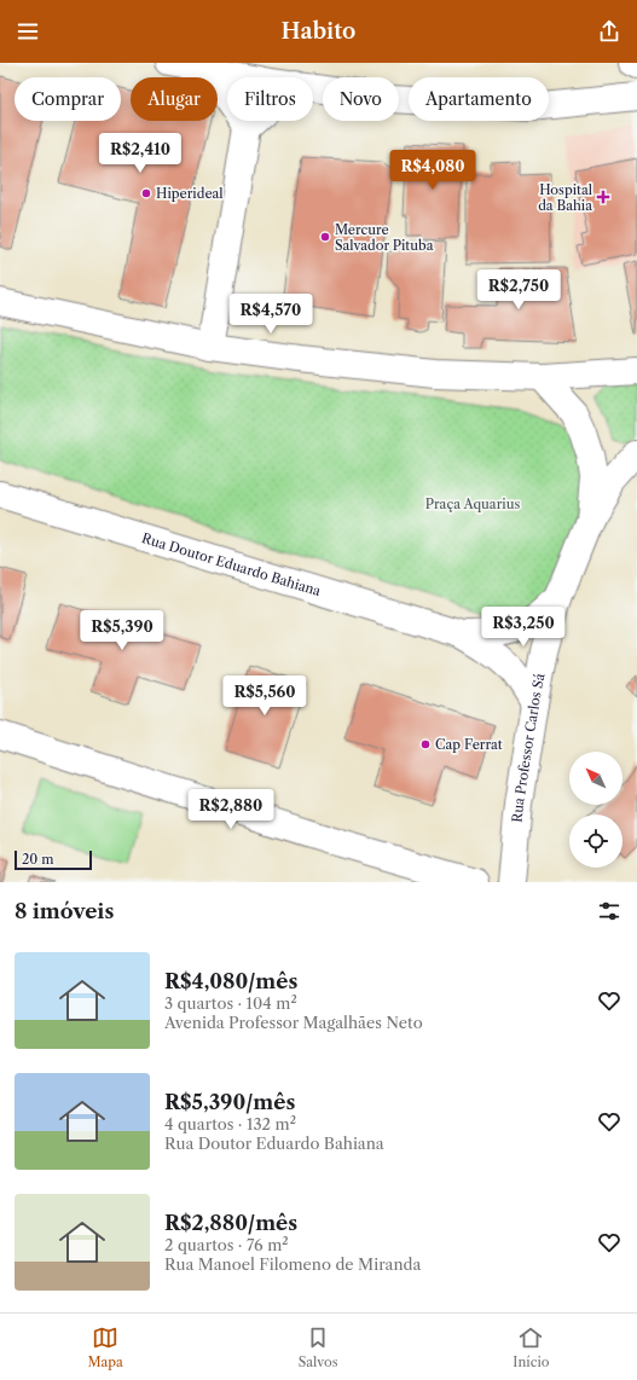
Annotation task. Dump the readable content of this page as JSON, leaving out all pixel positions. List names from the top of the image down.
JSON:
{
  "streets": {
    "street": ["Rua Doutor Eduardo Bahiana", "Rua Professor Carlos Sá"]
  },
  "crossings": [
    ["Rua Doutor Eduardo Bahiana", "Rua Professor Carlos Sá"]
  ],
  "parks": ["Praça Aquarius"],
  "places": {
    "other": ["Hiperideal", "Mercure Salvador Pituba", "Cap Ferrat"],
    "health": ["Hospital da Bahia"]
  },
  "scale_bar": "20 m",
  "north": "top left",
  "page": {
    "header": "Habito",
    "chip": [
      "Comprar",
      "Alugar",
      "Filtros",
      "Novo",
      "Apartamento"
    ],
    "price": [
      "R$2,410",
      "R$4,080",
      "R$2,750",
      "R$4,570",
      "R$3,250",
      "R$5,390",
      "R$5,560",
      "R$2,880"
    ],
    "scale": "20 m",
    "heading": "8 imóveis",
    "list": [
      {
        "name": "R$4,080/mês",
        "note": "3 quartos · 104 m² · Avenida Professor Magalhães Neto"
      },
      {
        "name": "R$5,390/mês",
        "note": "4 quartos · 132 m² · Rua Doutor Eduardo Bahiana"
      },
      {
        "name": "R$2,880/mês",
        "note": "2 quartos · 76 m² · Rua Manoel Filomeno de Miranda"
      }
    ],
    "tabs": ["Mapa", "Salvos", "Início"]
  }
}
